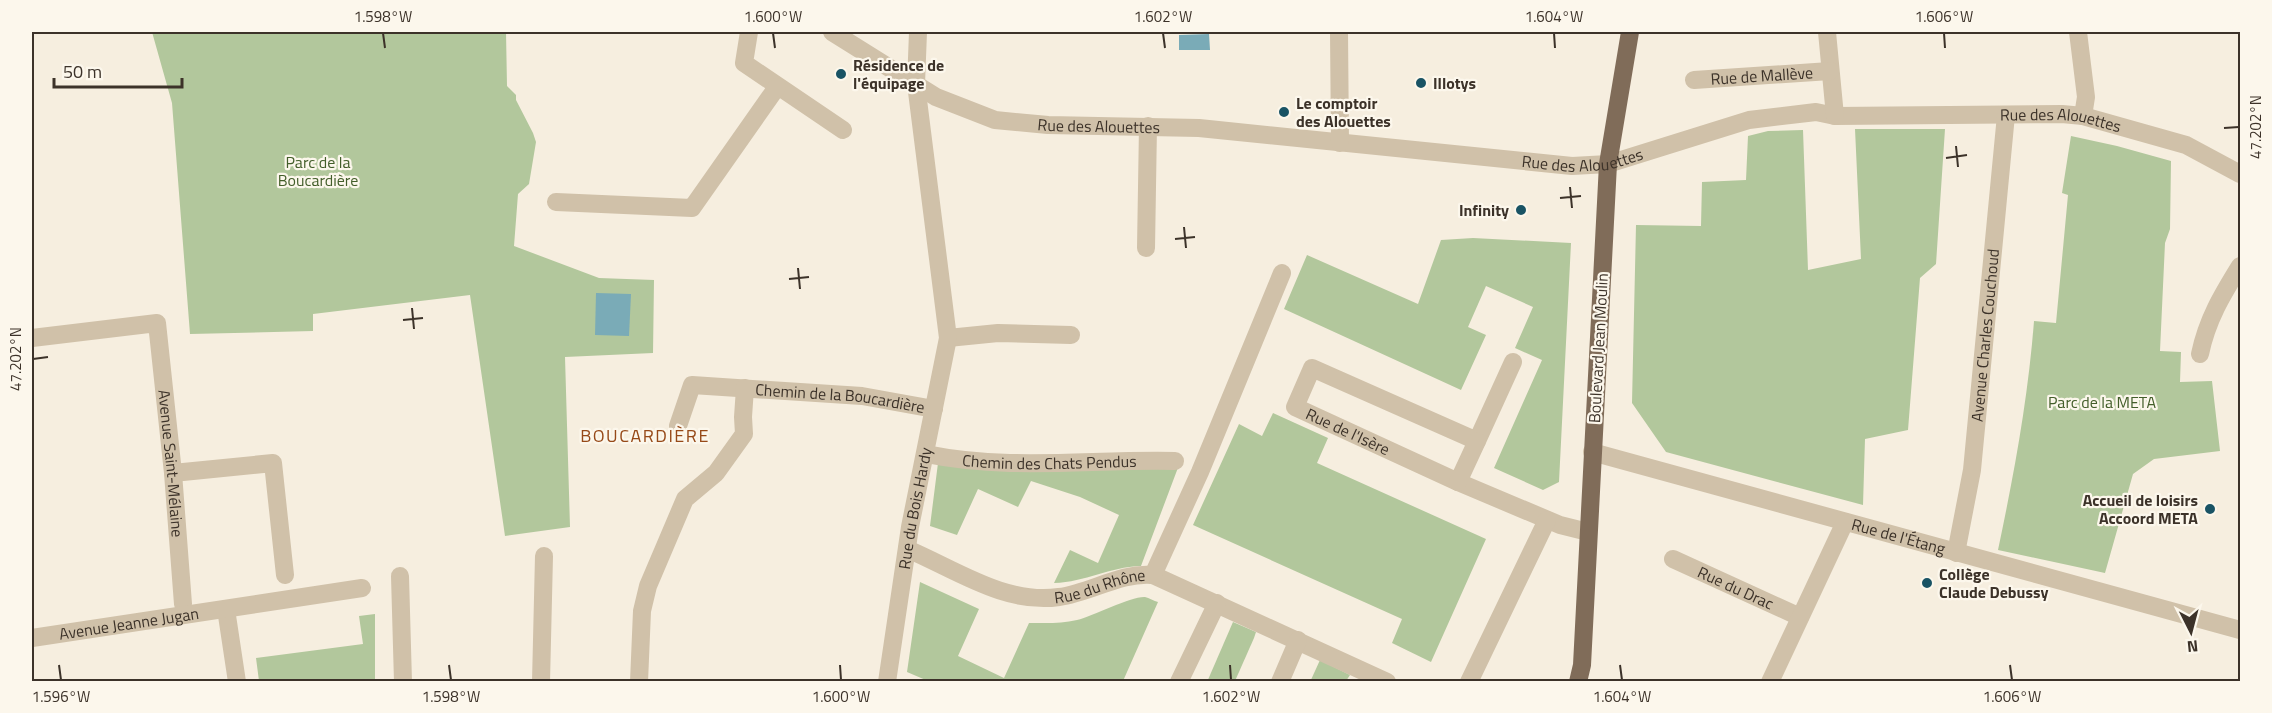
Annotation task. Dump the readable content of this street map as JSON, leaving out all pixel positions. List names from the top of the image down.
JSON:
{
  "streets": {
    "main road": ["Boulevard Jean Moulin"],
    "street": [
      "Rue de Mallève",
      "Rue des Alouettes",
      "Avenue Charles Couchoud",
      "Chemin de la Boucardière",
      "Rue de l'Isère",
      "Chemin des Chats Pendus",
      "Avenue Saint-Mélaine",
      "Rue du Bois Hardy",
      "Rue de l'Étang",
      "Rue du Rhône",
      "Rue du Drac",
      "Avenue Jeanne Jugan"
    ]
  },
  "crossings": [
    ["Rue de Mallève", "Rue des Alouettes"],
    ["Rue des Alouettes", "Avenue Charles Couchoud"],
    ["Rue des Alouettes", "Boulevard Jean Moulin"],
    ["Rue des Alouettes", "Rue du Bois Hardy"],
    ["Avenue Charles Couchoud", "Rue de l'Étang"],
    ["Boulevard Jean Moulin", "Rue de l'Isère"],
    ["Boulevard Jean Moulin", "Rue de l'Étang"],
    ["Chemin de la Boucardière", "Rue du Bois Hardy"],
    ["Chemin des Chats Pendus", "Rue du Bois Hardy"],
    ["Rue du Bois Hardy", "Rue du Rhône"]
  ],
  "districts": ["BOUCARDIÈRE"],
  "parks": ["Parc de la Boucardière", "Parc de la META"],
  "places": [
    "Résidence de l'équipage",
    "Illotys",
    "Le comptoir des Alouettes",
    "Infinity",
    "Accueil de loisirs Accoord META",
    "Collège Claude Debussy"
  ],
  "scale_bar": "50 m",
  "north": "bottom",
  "coordinates": [
    "1.598°W",
    "1.600°W",
    "1.602°W",
    "1.604°W",
    "1.606°W",
    "47.202°N",
    "1.596°W"
  ]
}
